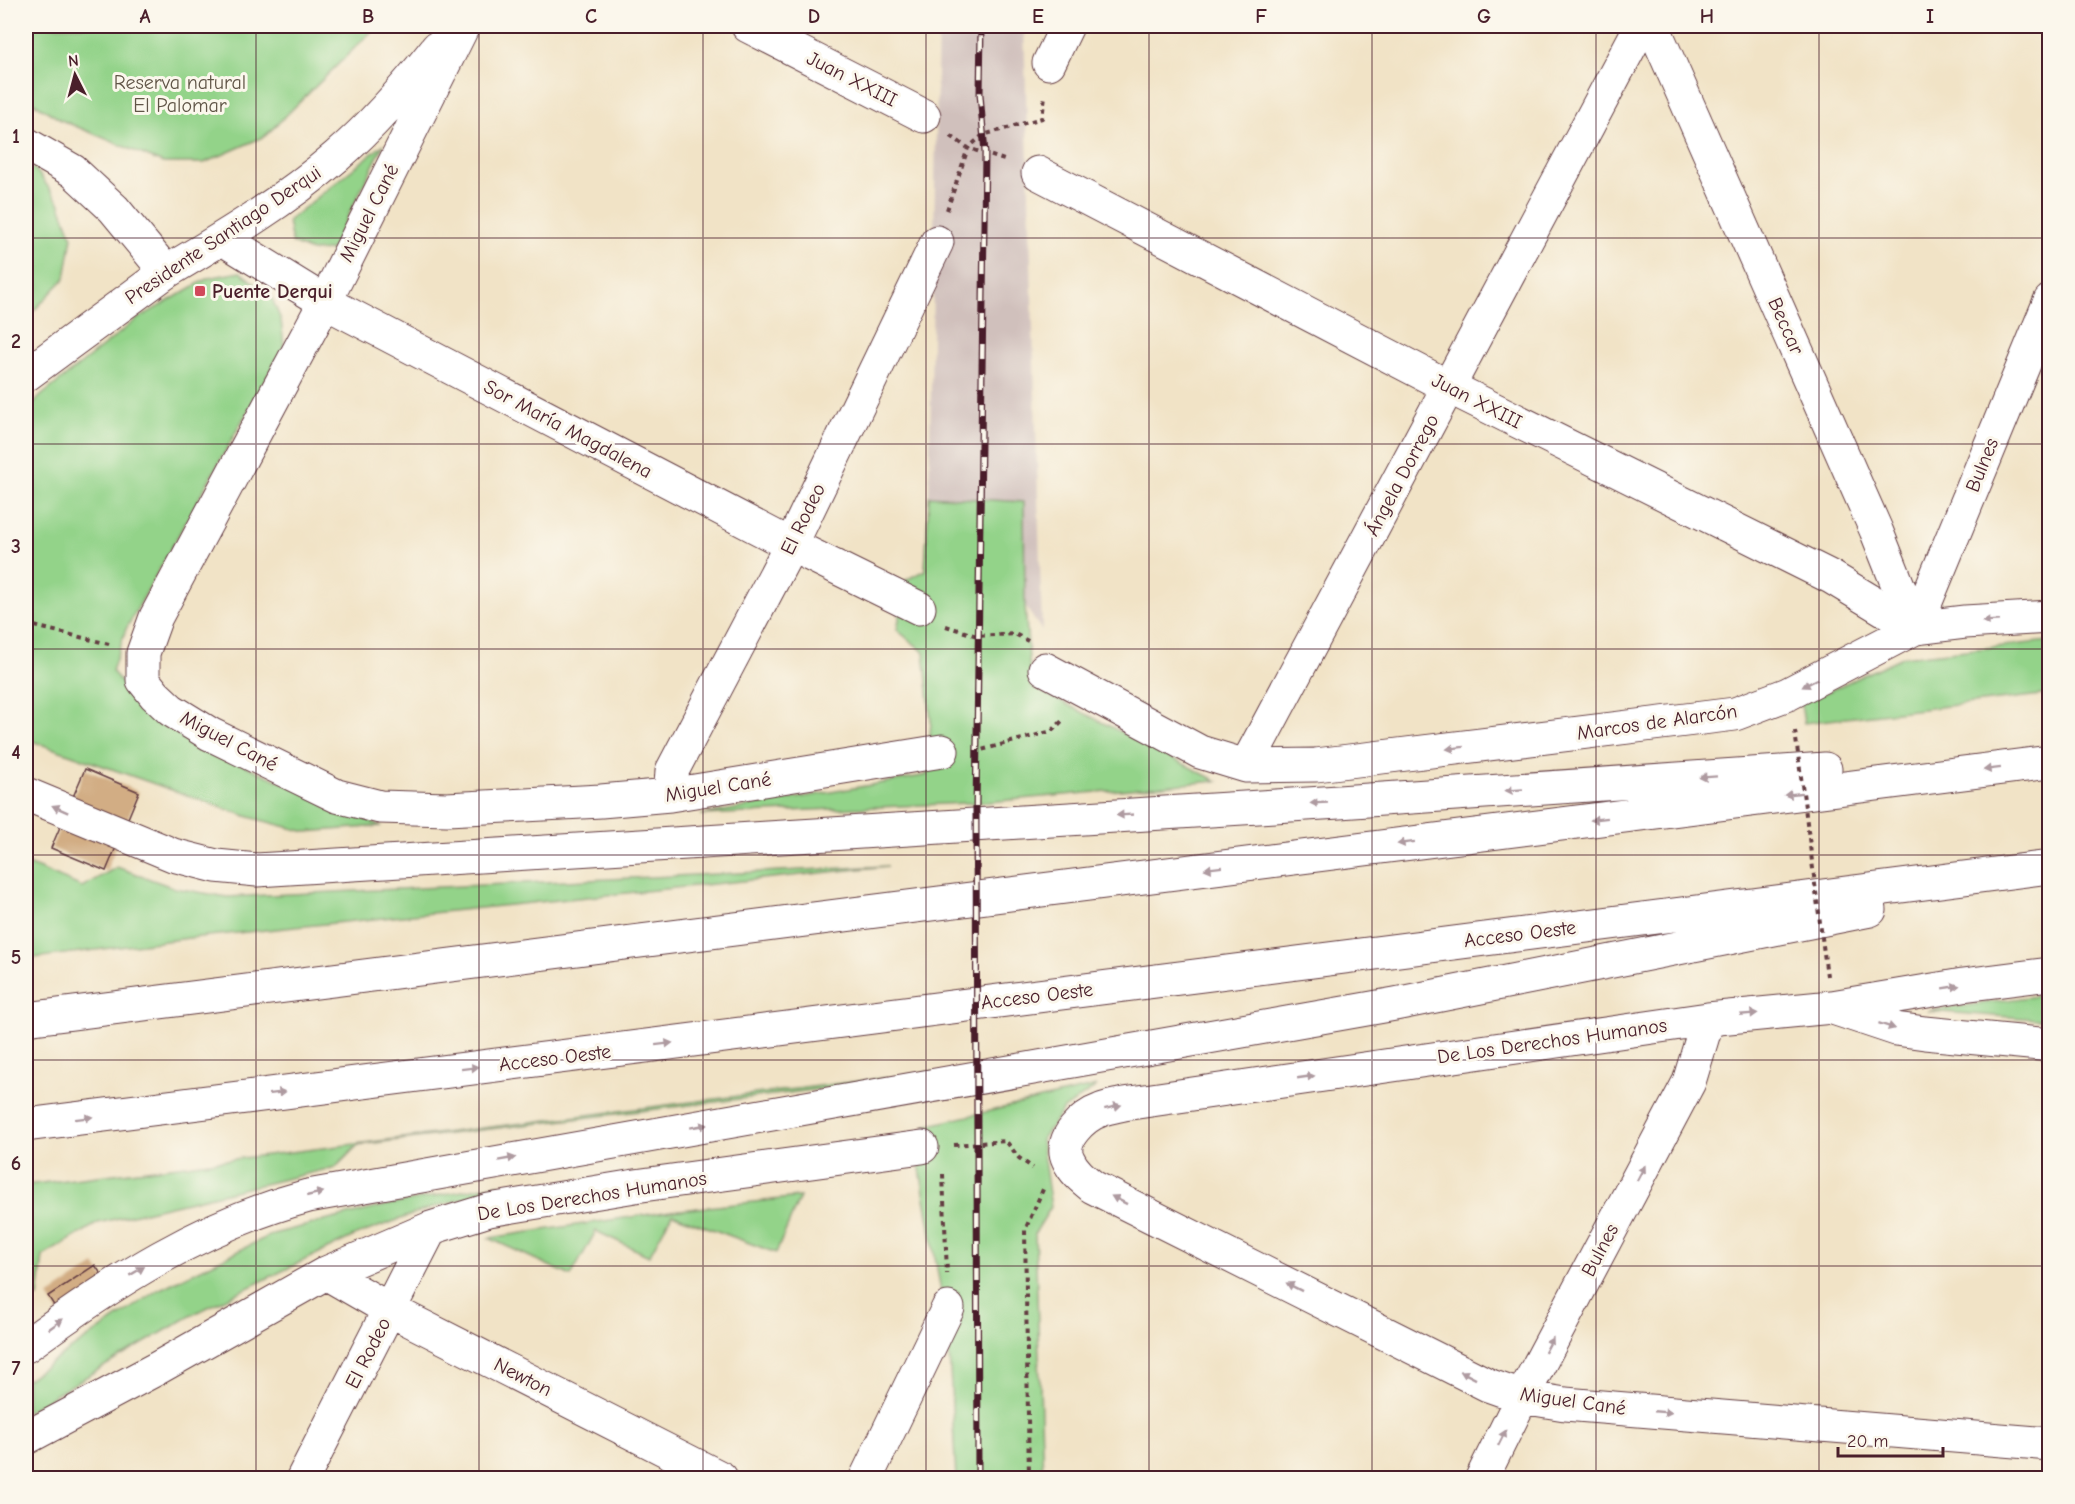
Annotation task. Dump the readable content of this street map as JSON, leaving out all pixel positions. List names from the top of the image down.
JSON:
{
  "streets": {
    "main road": [
      "Juan XXIII",
      "Miguel Cané",
      "Presidente Santiago Derqui",
      "Beccar",
      "Sor María Magdalena",
      "Bulnes",
      "Ángela Dorrego",
      "El Rodeo",
      "Marcos de Alarcón",
      "Acceso Oeste",
      "De Los Derechos Humanos",
      "Newton"
    ]
  },
  "crossings": [
    ["Juan XXIII", "Beccar"],
    ["Juan XXIII", "Bulnes"],
    ["Juan XXIII", "Ángela Dorrego"],
    ["Juan XXIII", "Marcos de Alarcón"],
    ["Miguel Cané", "Sor María Magdalena"],
    ["Miguel Cané", "Bulnes"],
    ["Miguel Cané", "El Rodeo"],
    ["Miguel Cané", "De Los Derechos Humanos"],
    ["Presidente Santiago Derqui", "Sor María Magdalena"],
    ["Beccar", "Bulnes"],
    ["Beccar", "Marcos de Alarcón"],
    ["Sor María Magdalena", "El Rodeo"],
    ["Bulnes", "Marcos de Alarcón"],
    ["Bulnes", "De Los Derechos Humanos"],
    ["Ángela Dorrego", "Marcos de Alarcón"],
    ["El Rodeo", "De Los Derechos Humanos"],
    ["El Rodeo", "Newton"],
    ["De Los Derechos Humanos", "Newton"]
  ],
  "one_way": ["Bulnes"],
  "parks": ["Reserva natural El Palomar"],
  "places": {
    "transit": ["Puente Derqui"]
  },
  "scale_bar": "20 m",
  "north": "top",
  "grid": {
    "columns": [
      "A",
      "B",
      "C",
      "D",
      "E",
      "F",
      "G",
      "H",
      "I"
    ],
    "rows": [
      "1",
      "2",
      "3",
      "4",
      "5",
      "6",
      "7"
    ]
  }
}
